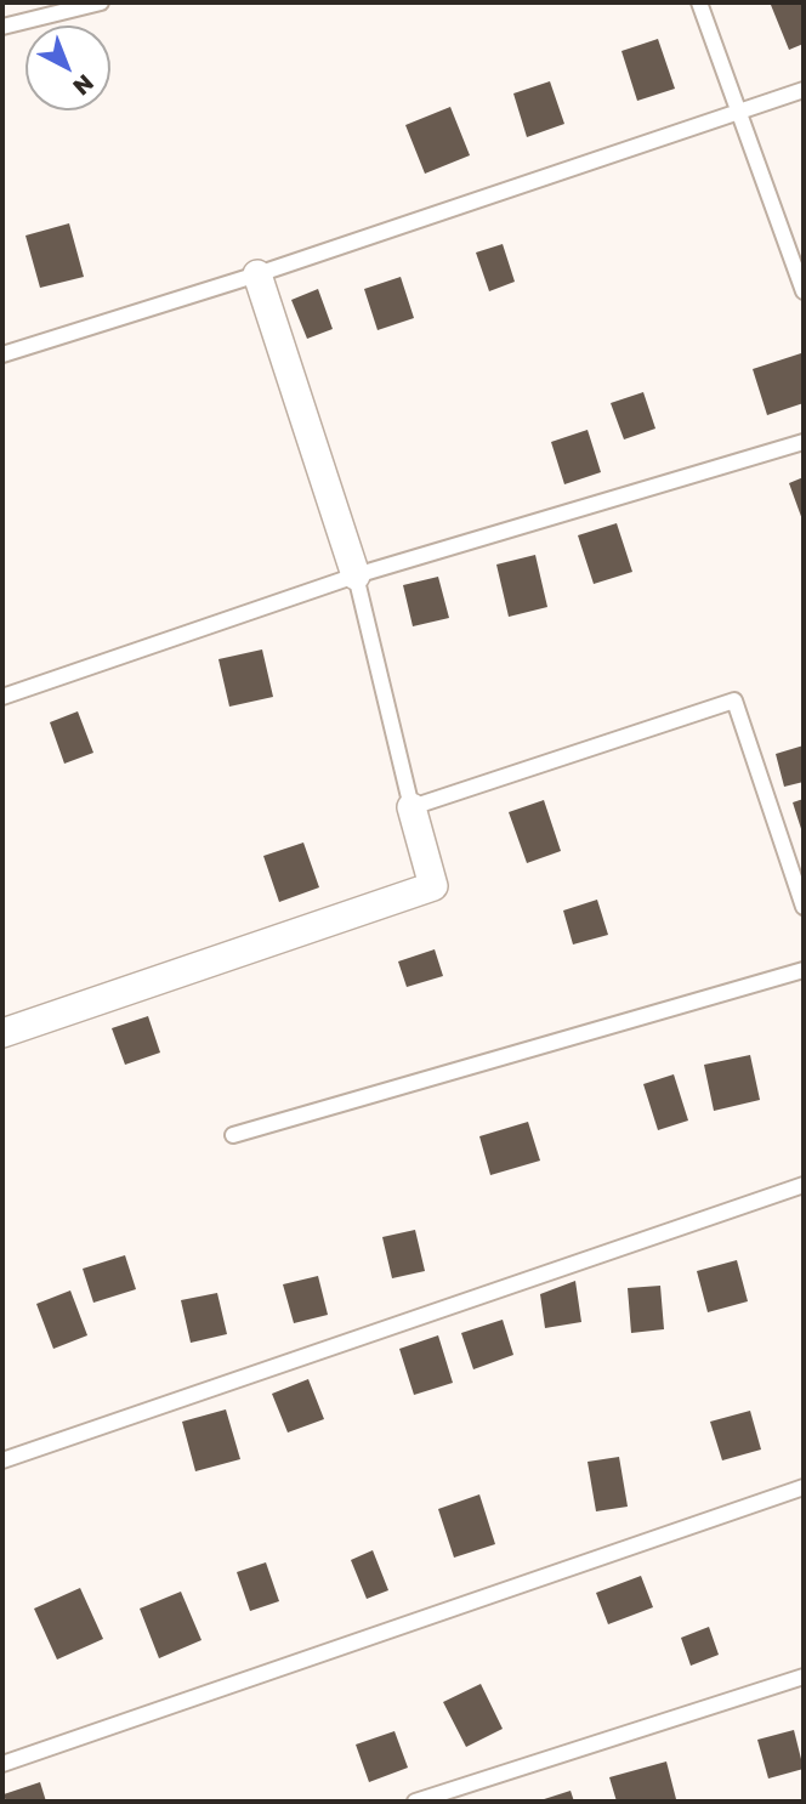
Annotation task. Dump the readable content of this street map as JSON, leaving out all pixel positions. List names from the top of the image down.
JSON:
{
  "north": "bottom right"
}
